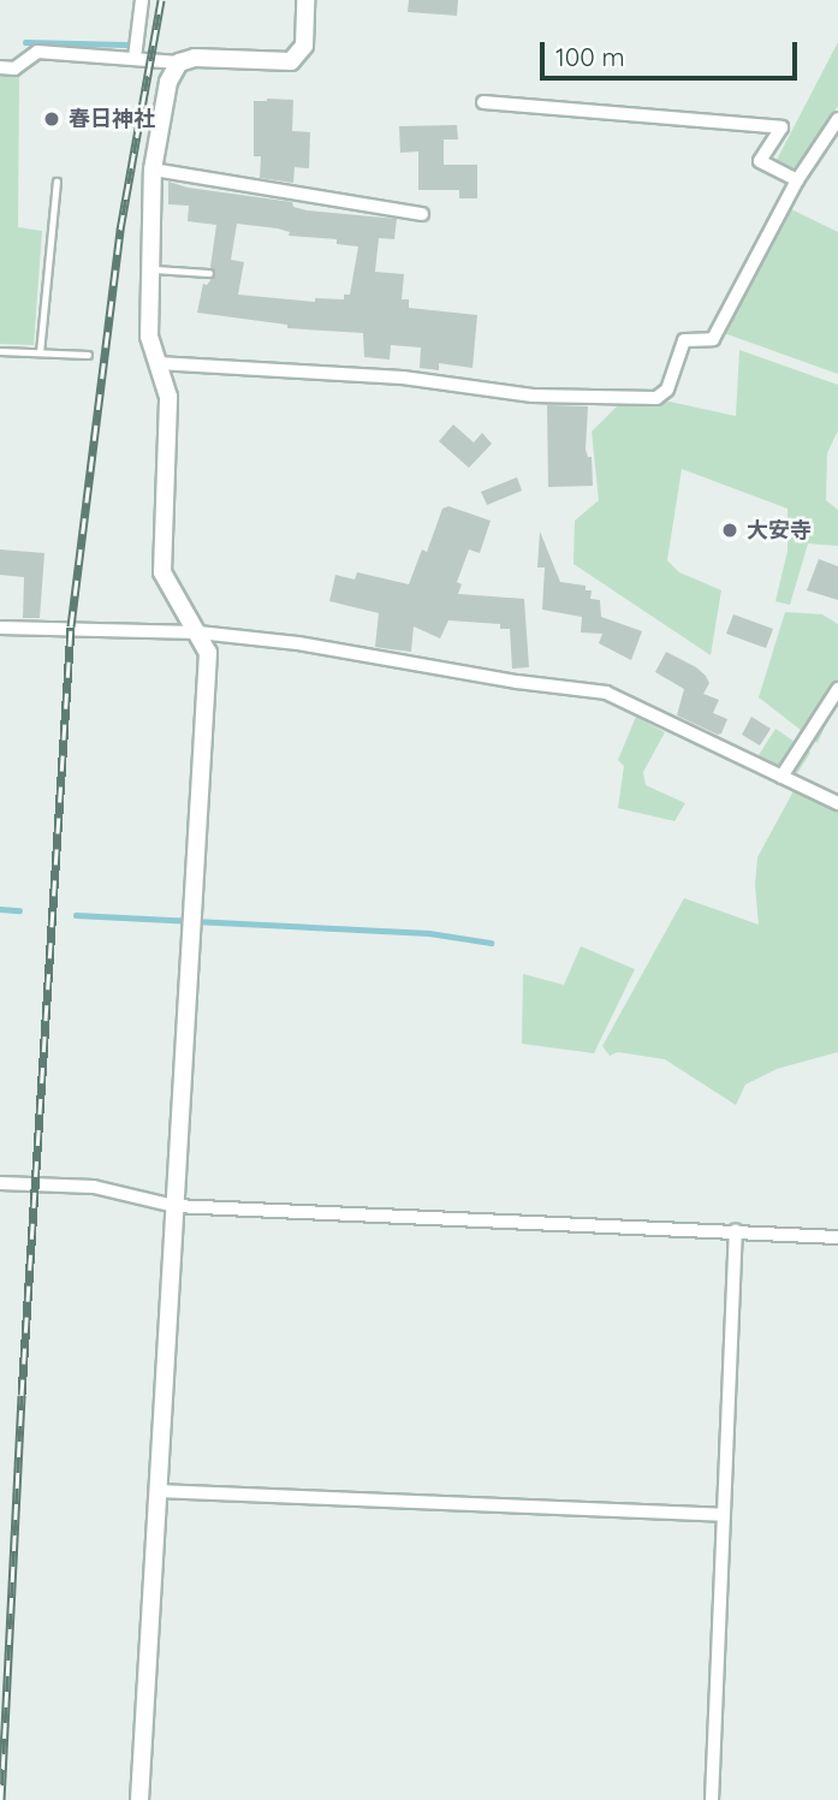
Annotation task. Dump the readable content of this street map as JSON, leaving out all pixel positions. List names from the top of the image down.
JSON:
{
  "places": ["春日神社", "大安寺"],
  "scale_bar": "100 m"
}
